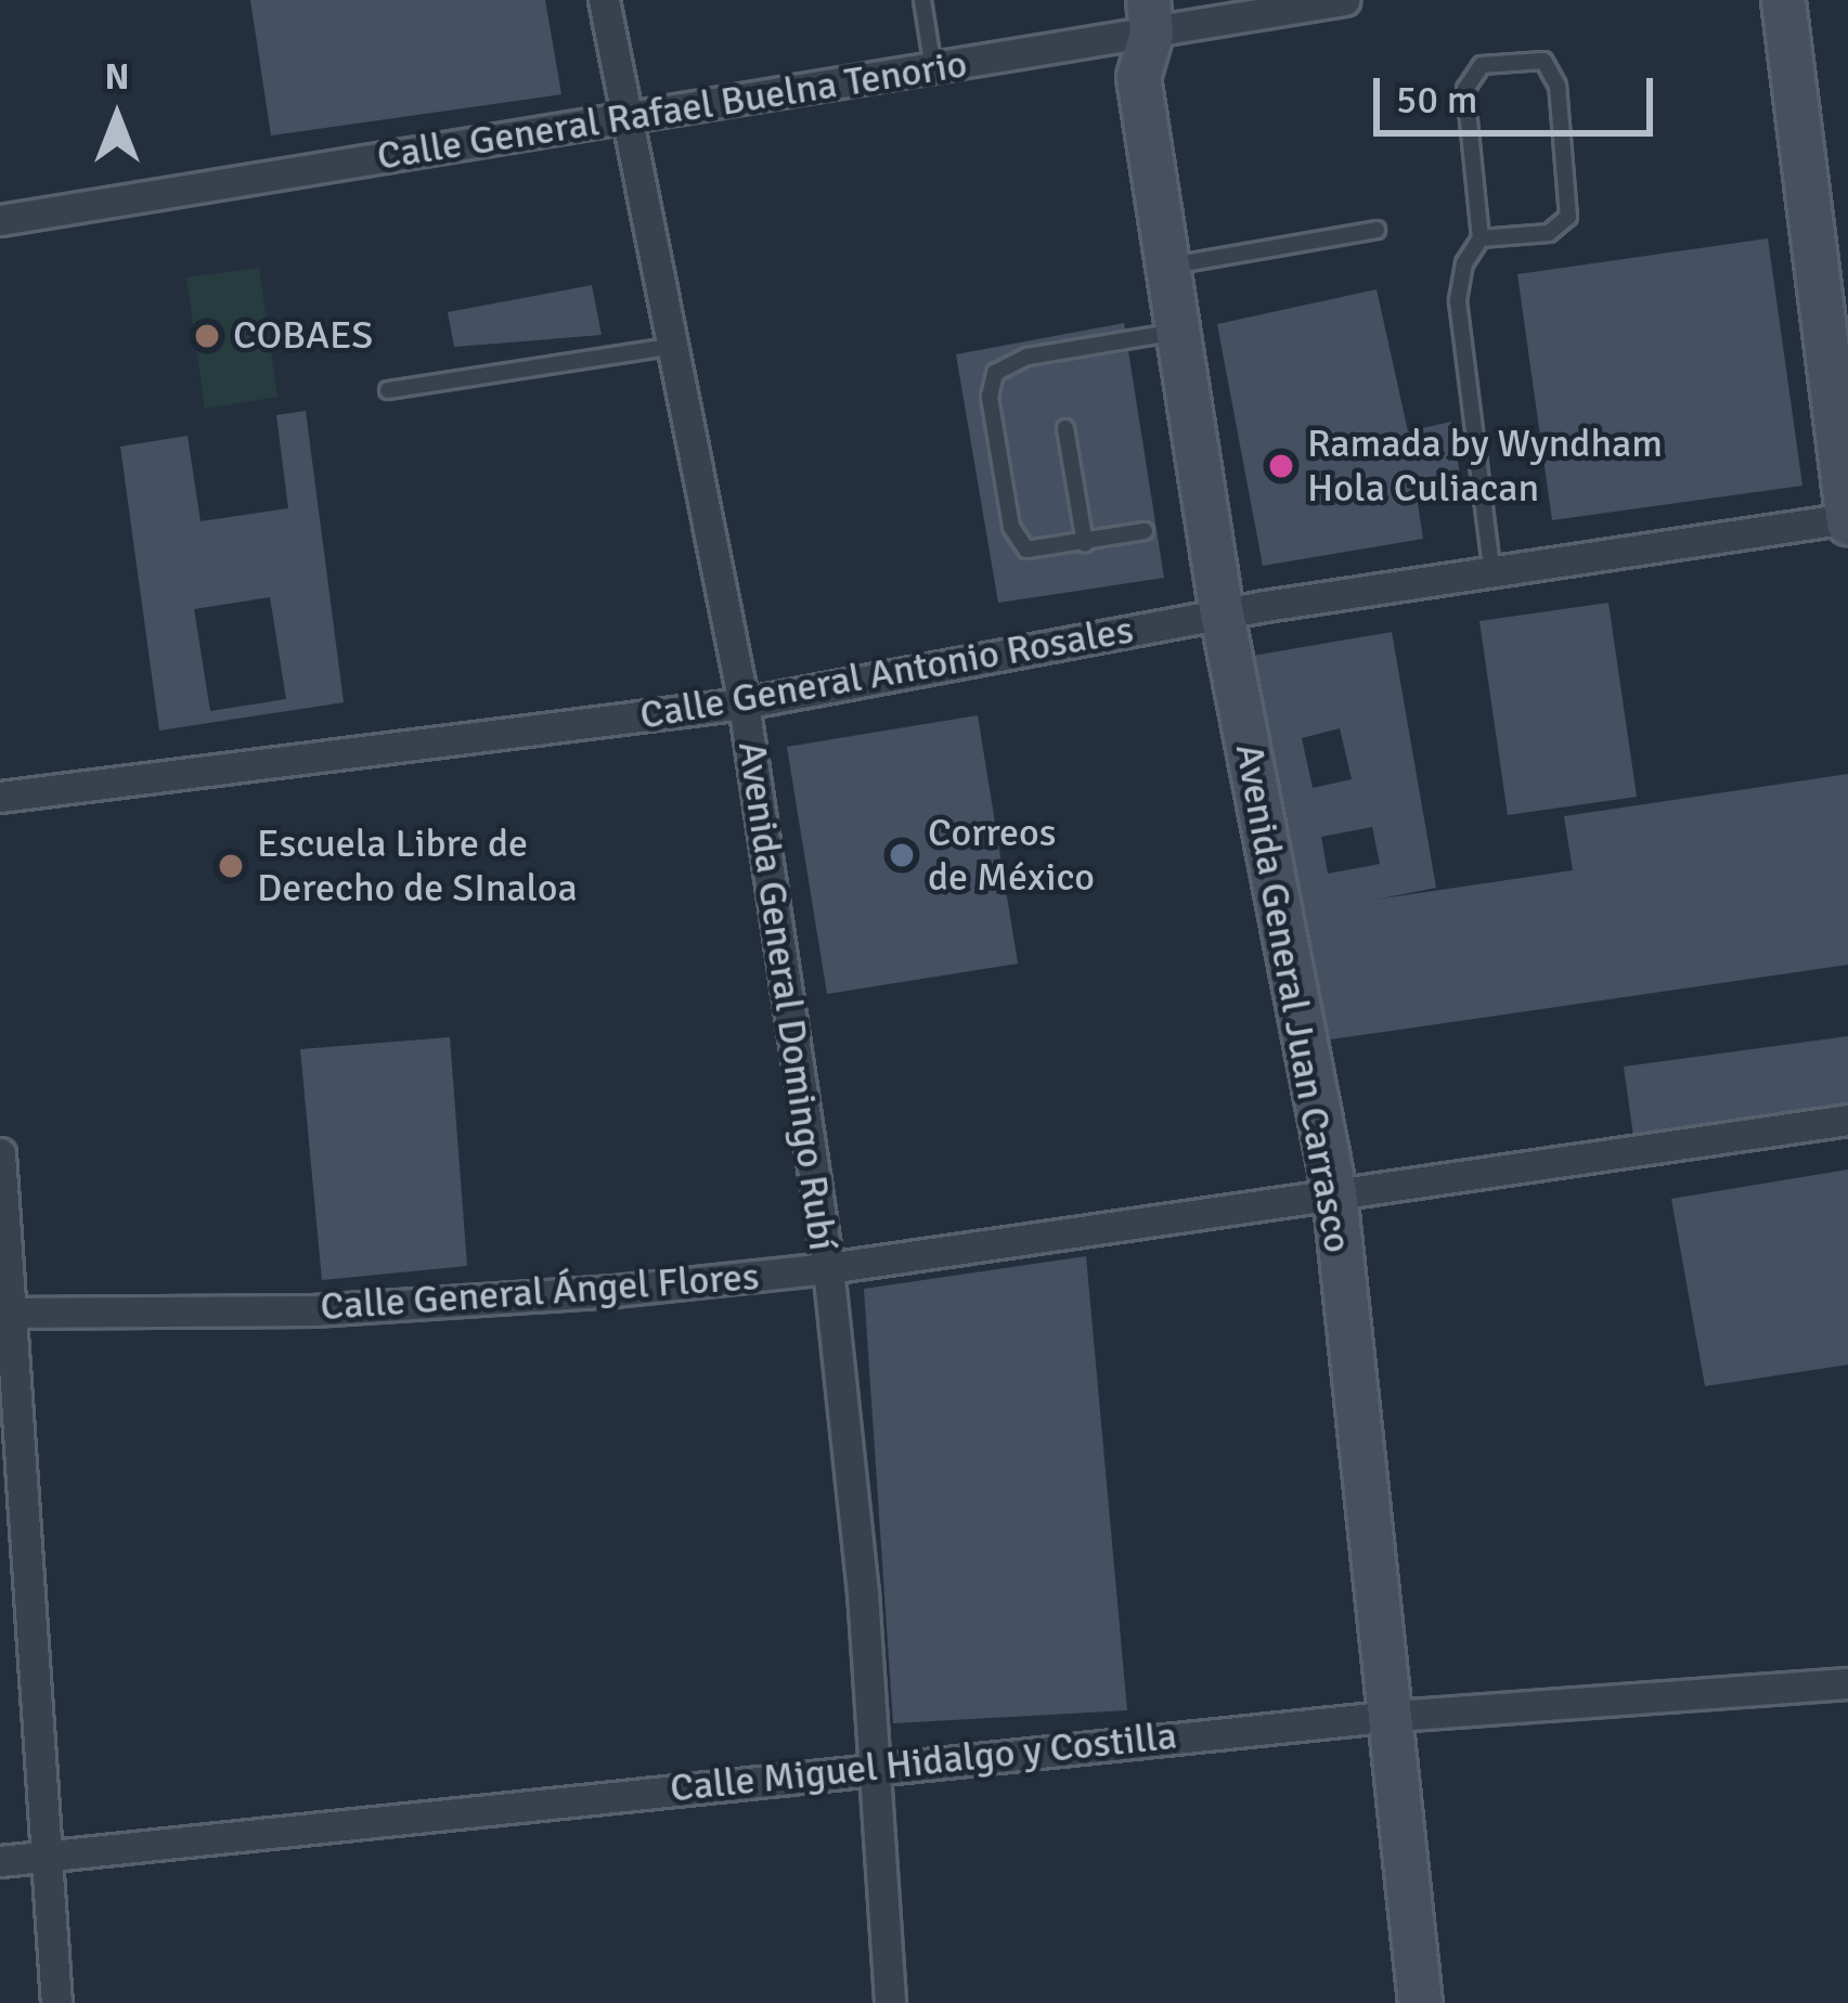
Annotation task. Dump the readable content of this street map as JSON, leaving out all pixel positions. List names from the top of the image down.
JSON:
{
  "streets": {
    "street": [
      "Calle General Rafael Buelna Tenorio",
      "Calle General Antonio Rosales",
      "Avenida General Domingo Rubí",
      "Avenida General Juan Carrasco",
      "Calle General Ángel Flores",
      "Calle Miguel Hidalgo y Costilla"
    ]
  },
  "crossings": [
    ["Calle General Rafael Buelna Tenorio", "Avenida General Domingo Rubí"],
    ["Calle General Rafael Buelna Tenorio", "Avenida General Juan Carrasco"],
    ["Calle General Antonio Rosales", "Avenida General Domingo Rubí"],
    ["Calle General Antonio Rosales", "Avenida General Juan Carrasco"],
    ["Avenida General Domingo Rubí", "Calle General Ángel Flores"],
    ["Avenida General Domingo Rubí", "Calle Miguel Hidalgo y Costilla"],
    ["Avenida General Juan Carrasco", "Calle General Ángel Flores"],
    ["Avenida General Juan Carrasco", "Calle Miguel Hidalgo y Costilla"]
  ],
  "places": [
    "COBAES",
    "Ramada by Wyndham Hola Culiacan",
    "Correos de México",
    "Escuela Libre de Derecho de SInaloa"
  ],
  "scale_bar": "50 m",
  "north": "top"
}
